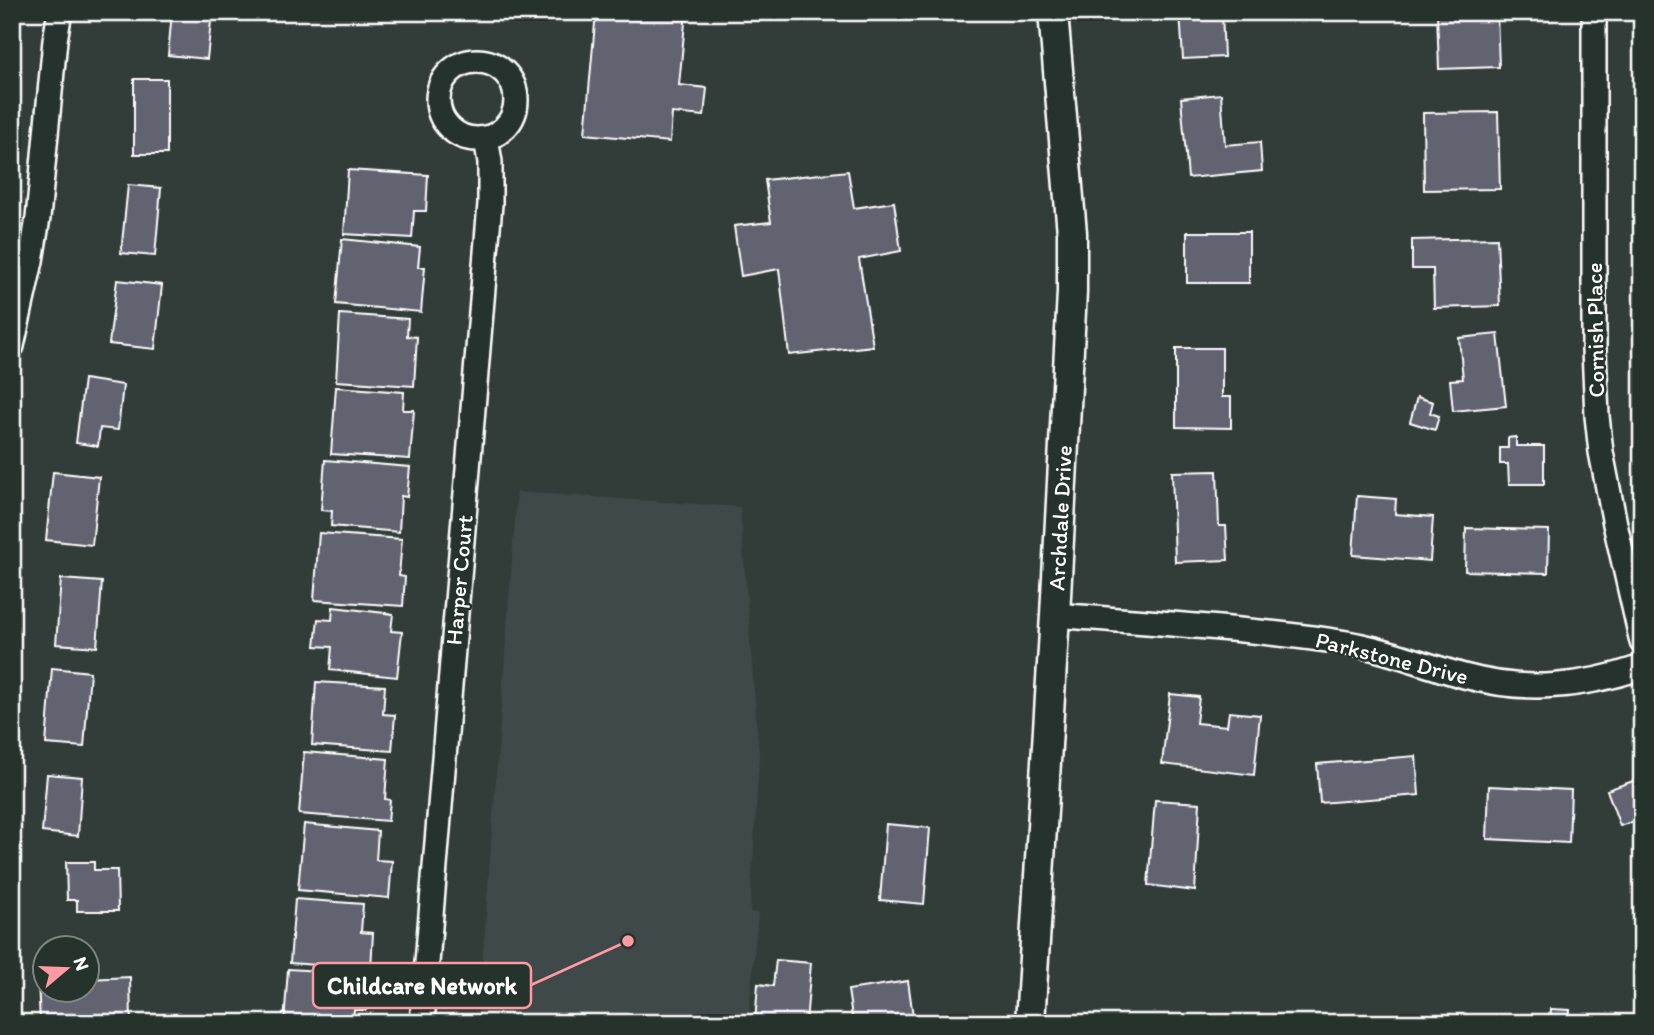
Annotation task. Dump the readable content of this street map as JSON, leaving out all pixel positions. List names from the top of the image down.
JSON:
{
  "streets": {
    "street": [
      "Cornish Place",
      "Archdale Drive",
      "Harper Court",
      "Parkstone Drive"
    ]
  },
  "crossings": [
    ["Archdale Drive", "Parkstone Drive"]
  ],
  "places": ["Childcare Network"],
  "north": "right"
}
